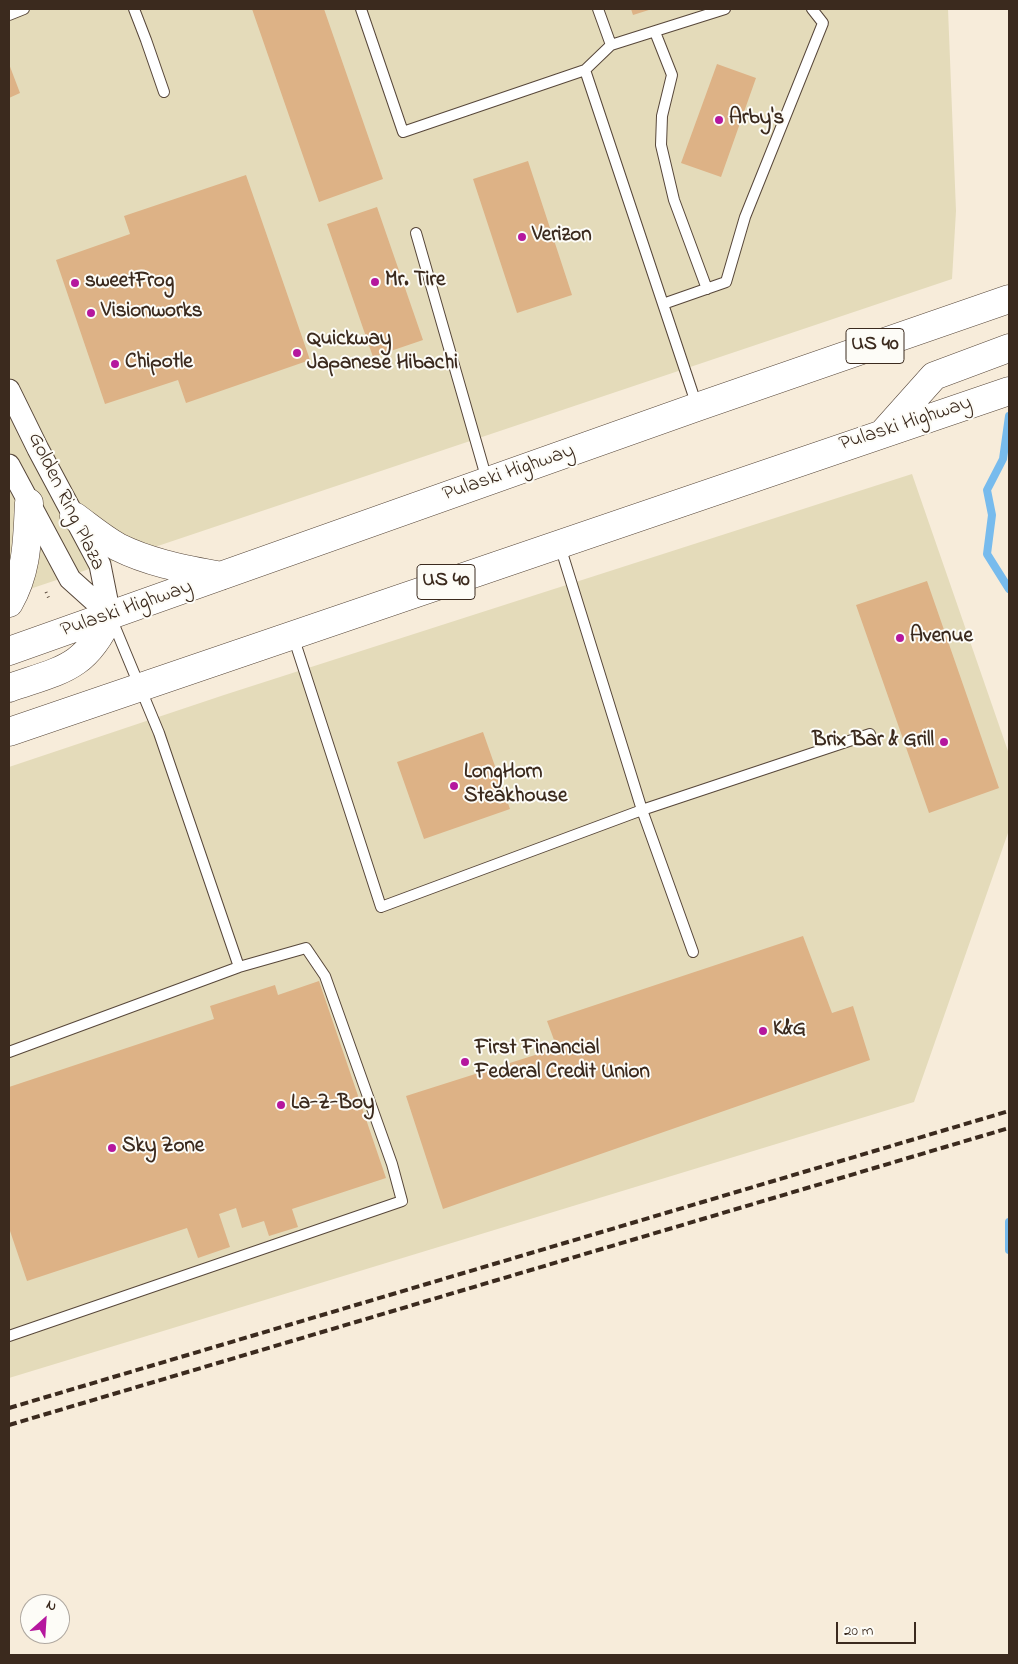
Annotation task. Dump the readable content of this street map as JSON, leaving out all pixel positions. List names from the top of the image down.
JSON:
{
  "streets": {
    "highway": ["US 40", "Pulaski Highway"],
    "street": ["Golden Ring Plaza"]
  },
  "crossings": [
    ["Pulaski Highway", "Golden Ring Plaza"]
  ],
  "places": [
    "Arby's",
    "Verizon",
    "Mr. Tire",
    "sweetFrog",
    "Visionworks",
    "Quickway Japanese Hibachi",
    "Chipotle",
    "Avenue",
    "Brix Bar & Grill",
    "LongHorn Steakhouse",
    "K&G",
    "First Financial Federal Credit Union",
    "La-Z-Boy",
    "Sky Zone"
  ],
  "scale_bar": "20 m",
  "north": "top right"
}
